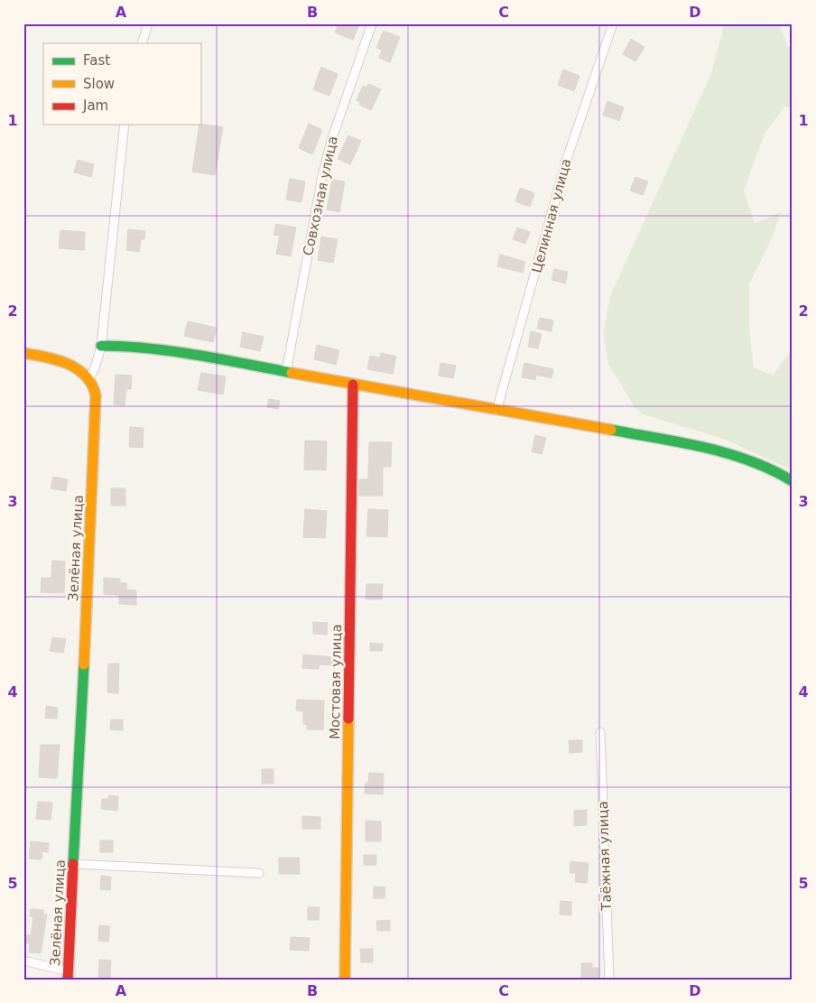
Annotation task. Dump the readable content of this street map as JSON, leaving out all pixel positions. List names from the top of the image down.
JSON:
{
  "streets": {
    "street": [
      "Совхозная улица",
      "Целинная улица",
      "Зелёная улица",
      "Мостовая улица",
      "Таёжная улица"
    ]
  },
  "legend": ["Fast", "Slow", "Jam"],
  "grid": {
    "columns": [
      "A",
      "B",
      "C",
      "D"
    ],
    "rows": [
      "1",
      "2",
      "3",
      "4",
      "5"
    ]
  }
}
